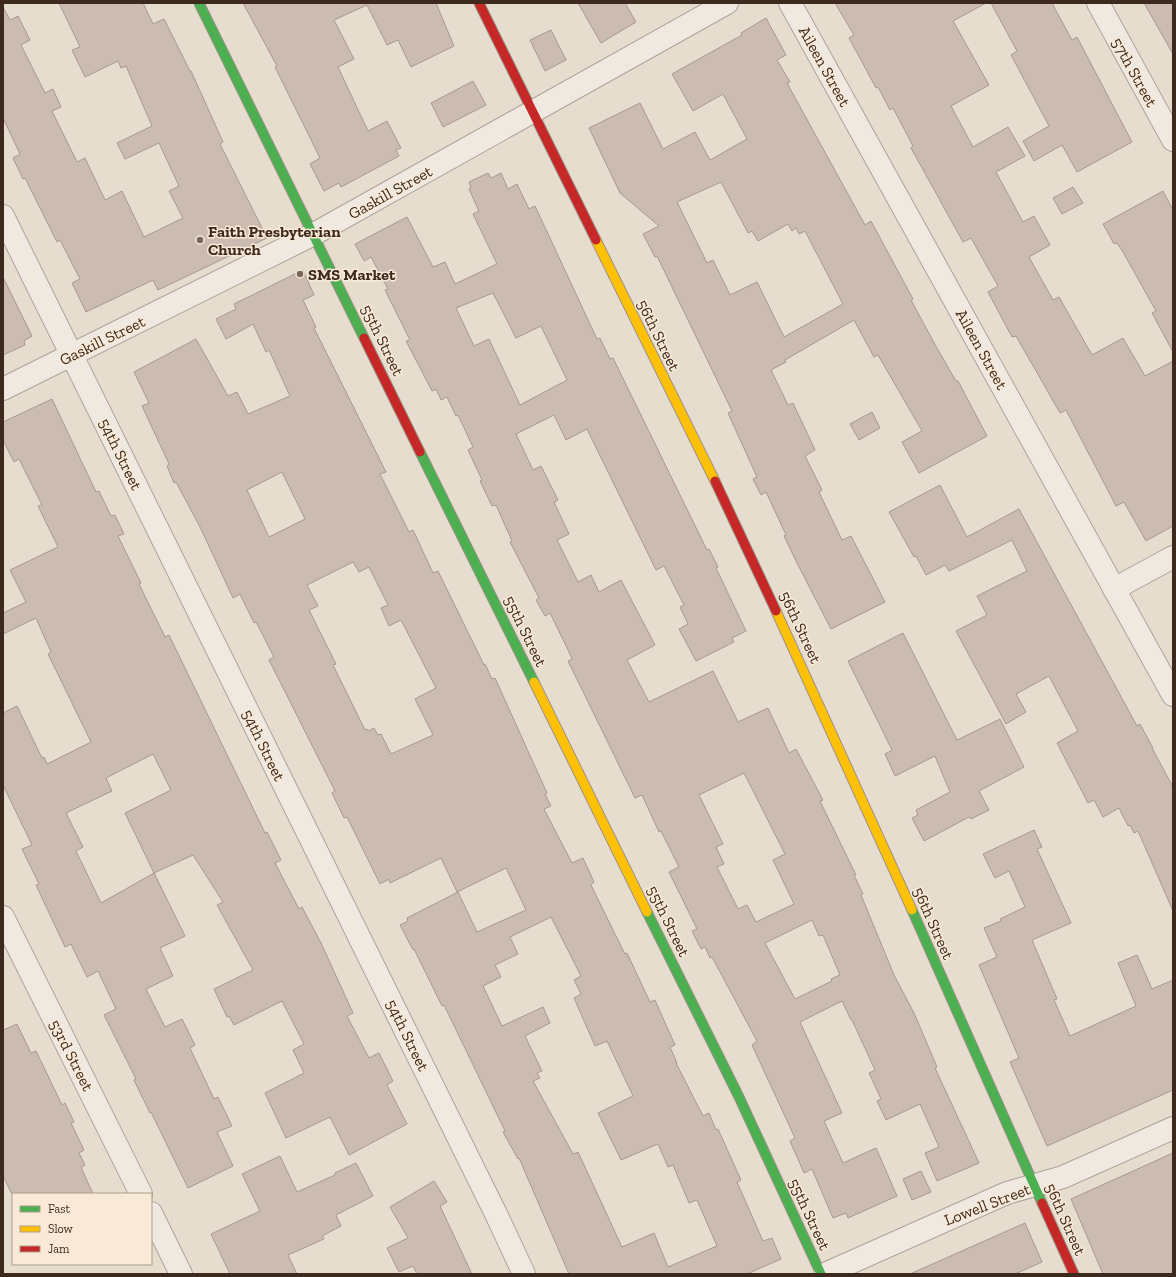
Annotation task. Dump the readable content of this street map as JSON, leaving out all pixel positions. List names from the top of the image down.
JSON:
{
  "streets": {
    "street": [
      "Aileen Street",
      "57th Street",
      "Gaskill Street",
      "56th Street",
      "55th Street",
      "54th Street",
      "53rd Street",
      "Lowell Street"
    ]
  },
  "crossings": [
    ["Gaskill Street", "56th Street"],
    ["Gaskill Street", "55th Street"],
    ["Gaskill Street", "54th Street"],
    ["56th Street", "Lowell Street"]
  ],
  "places": ["Faith Presbyterian Church", "SMS Market"],
  "legend": ["Fast", "Slow", "Jam"]
}
